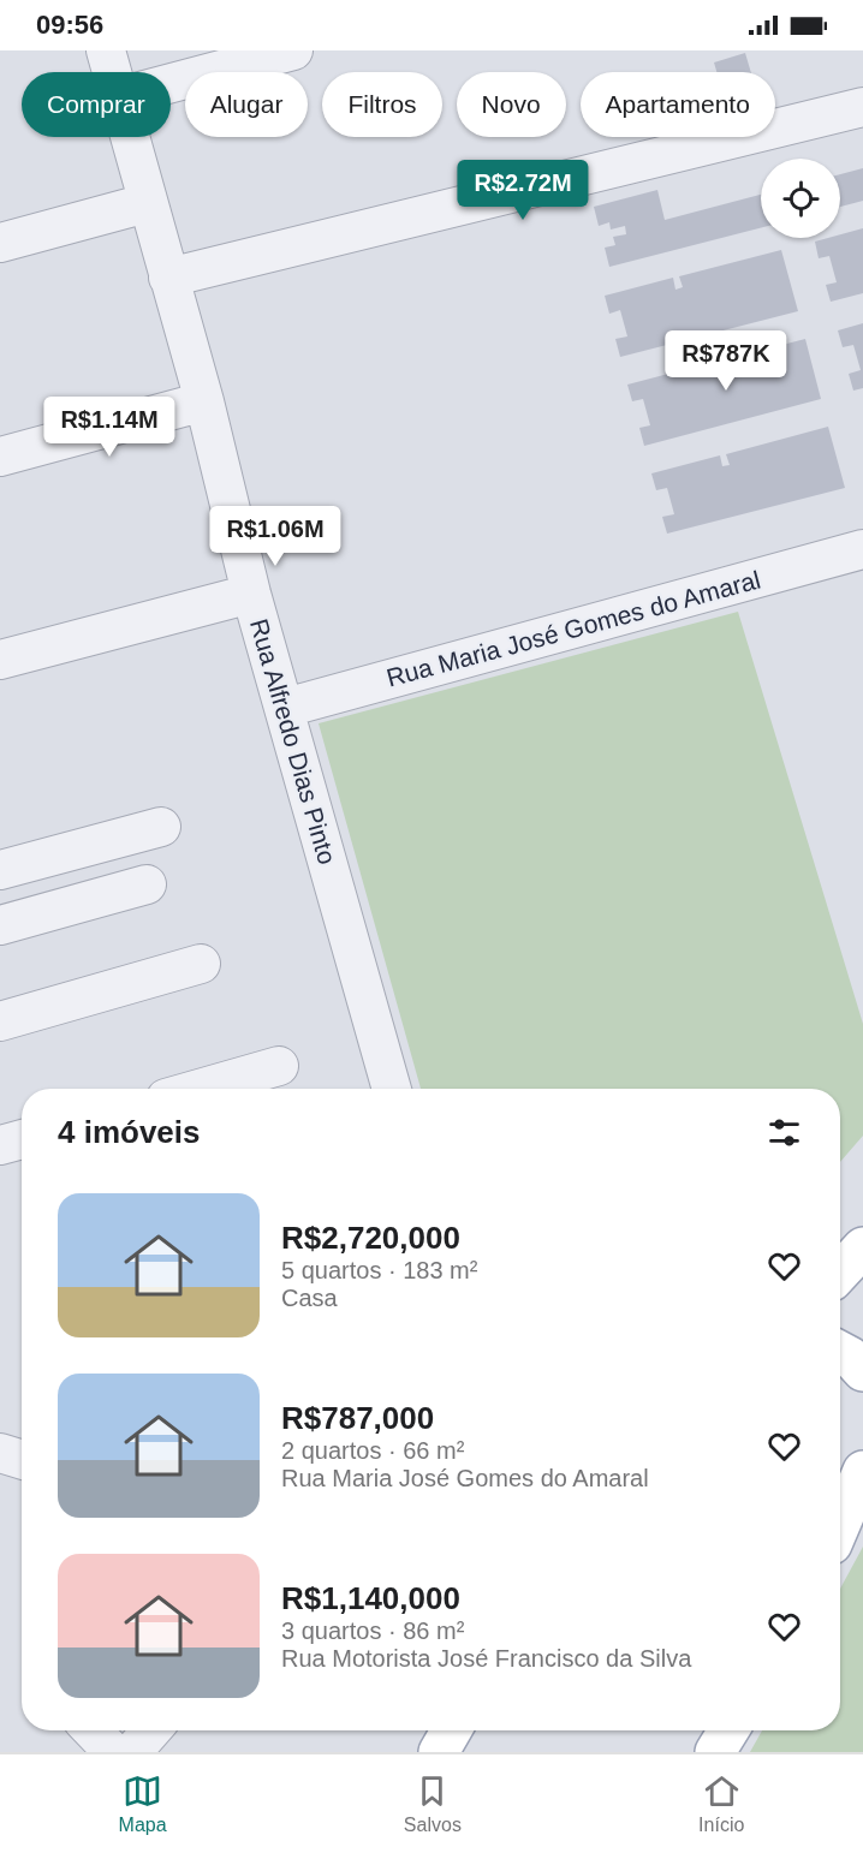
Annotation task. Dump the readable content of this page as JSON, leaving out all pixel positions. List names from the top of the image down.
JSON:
{
  "streets": {
    "street": ["Rua Maria José Gomes do Amaral", "Rua Alfredo Dias Pinto"]
  },
  "crossings": [
    ["Rua Maria José Gomes do Amaral", "Rua Alfredo Dias Pinto"]
  ],
  "page": {
    "status": "09:56",
    "chip": [
      "Comprar",
      "Alugar",
      "Filtros",
      "Novo",
      "Apartamento"
    ],
    "price": [
      "R$2.72M",
      "R$787K",
      "R$1.14M",
      "R$1.06M"
    ],
    "heading": "4 imóveis",
    "list": [
      {
        "name": "R$2,720,000",
        "note": "5 quartos · 183 m² · Casa"
      },
      {
        "name": "R$787,000",
        "note": "2 quartos · 66 m² · Rua Maria José Gomes do Amaral"
      },
      {
        "name": "R$1,140,000",
        "note": "3 quartos · 86 m² · Rua Motorista José Francisco da Silva"
      }
    ],
    "tabs": ["Mapa", "Salvos", "Início"]
  }
}
